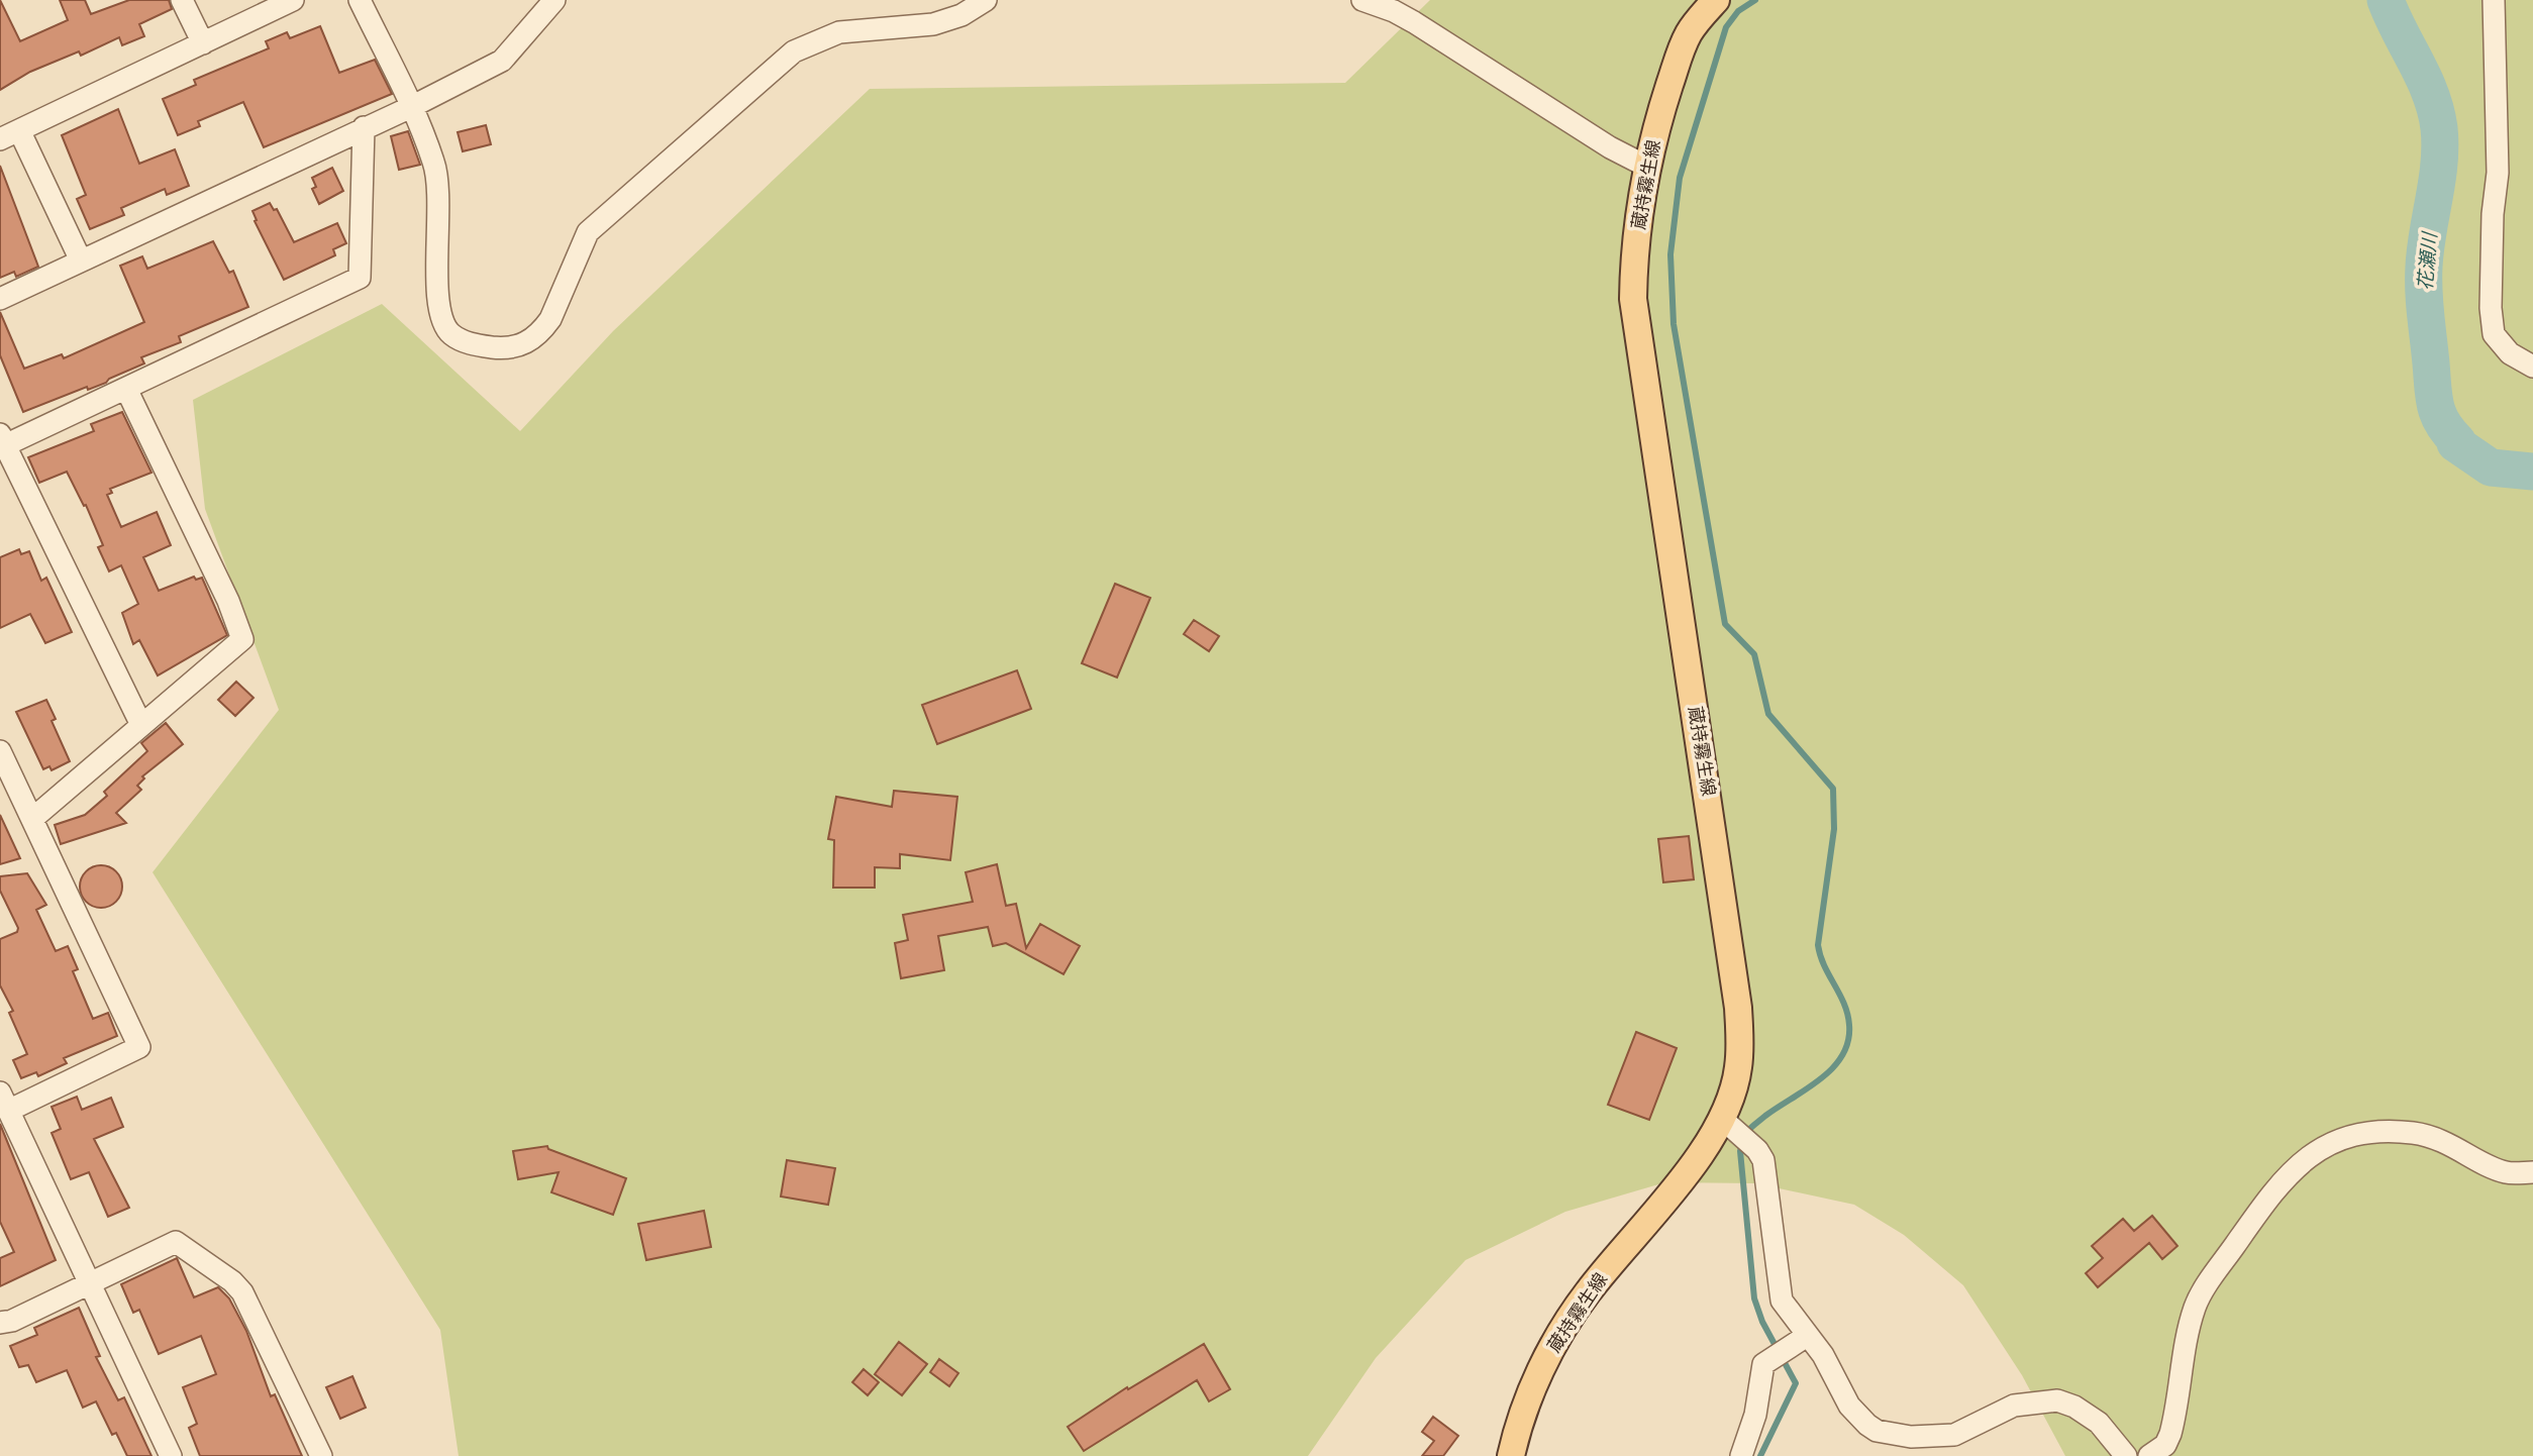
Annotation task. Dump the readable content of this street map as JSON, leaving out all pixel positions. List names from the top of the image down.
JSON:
{
  "streets": {
    "main road": ["蔵持霧生線"]
  },
  "water": ["花瀬川"]
}
